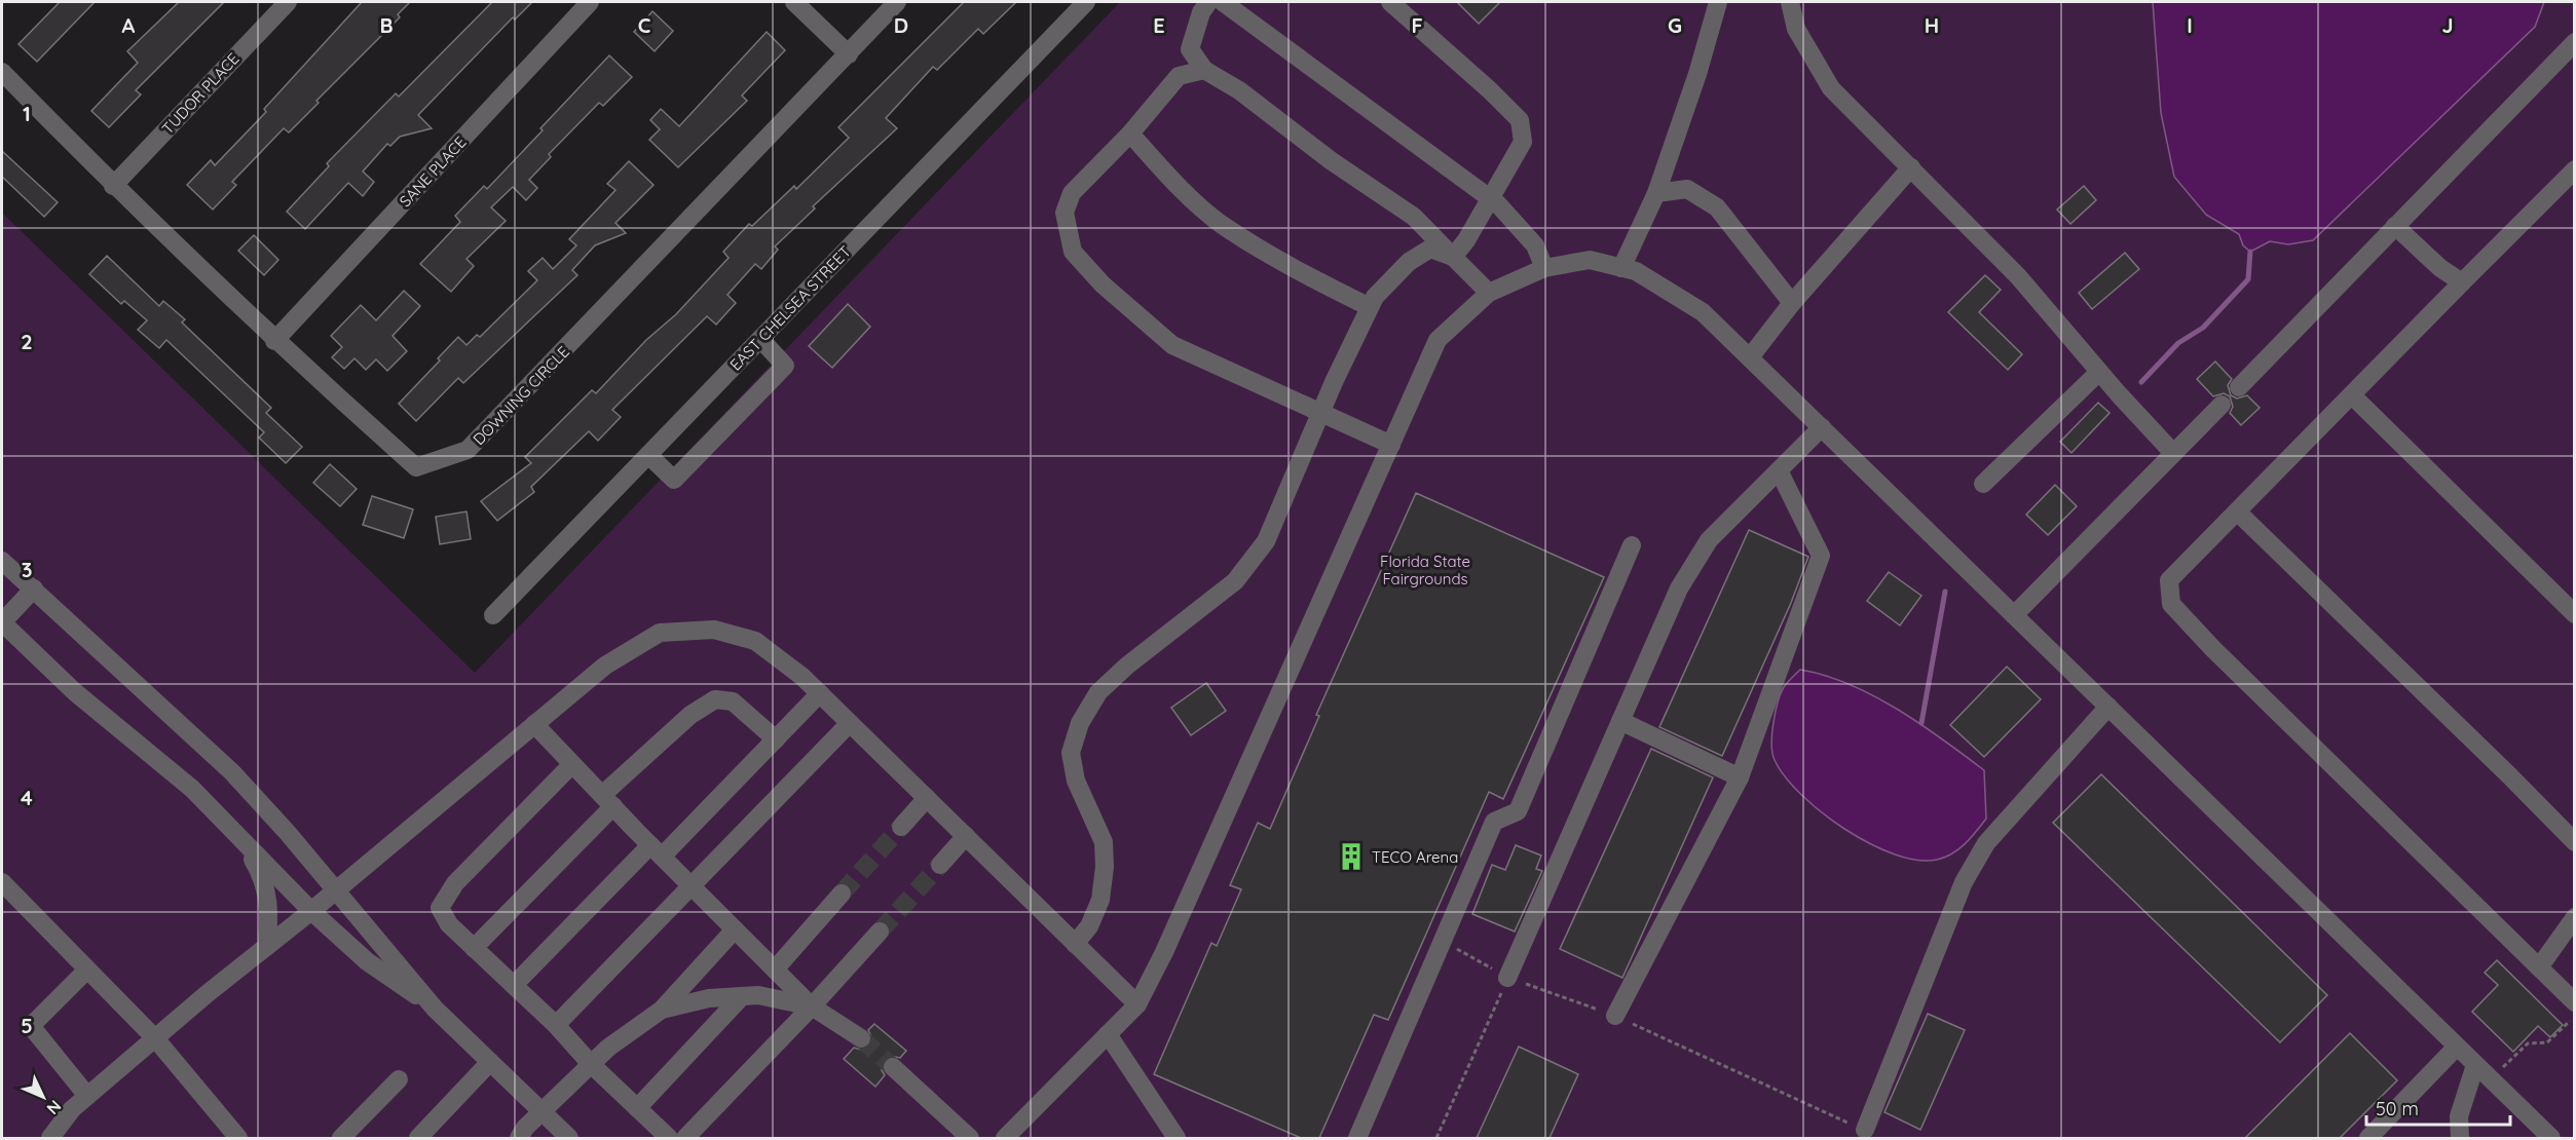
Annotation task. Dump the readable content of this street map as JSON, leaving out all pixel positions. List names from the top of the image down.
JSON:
{
  "streets": {
    "street": [
      "TUDOR PLACE",
      "SANE PLACE",
      "EAST CHELSEA STREET",
      "DOWNING CIRCLE"
    ]
  },
  "crossings": [
    ["TUDOR PLACE", "DOWNING CIRCLE"],
    ["SANE PLACE", "DOWNING CIRCLE"]
  ],
  "parks": ["Florida State Fairgrounds"],
  "places": {
    "building": ["TECO Arena"]
  },
  "scale_bar": "50 m",
  "north": "bottom right",
  "grid": {
    "columns": [
      "A",
      "B",
      "C",
      "D",
      "E",
      "F",
      "G",
      "H",
      "I",
      "J"
    ],
    "rows": [
      "1",
      "2",
      "3",
      "4",
      "5"
    ]
  }
}
